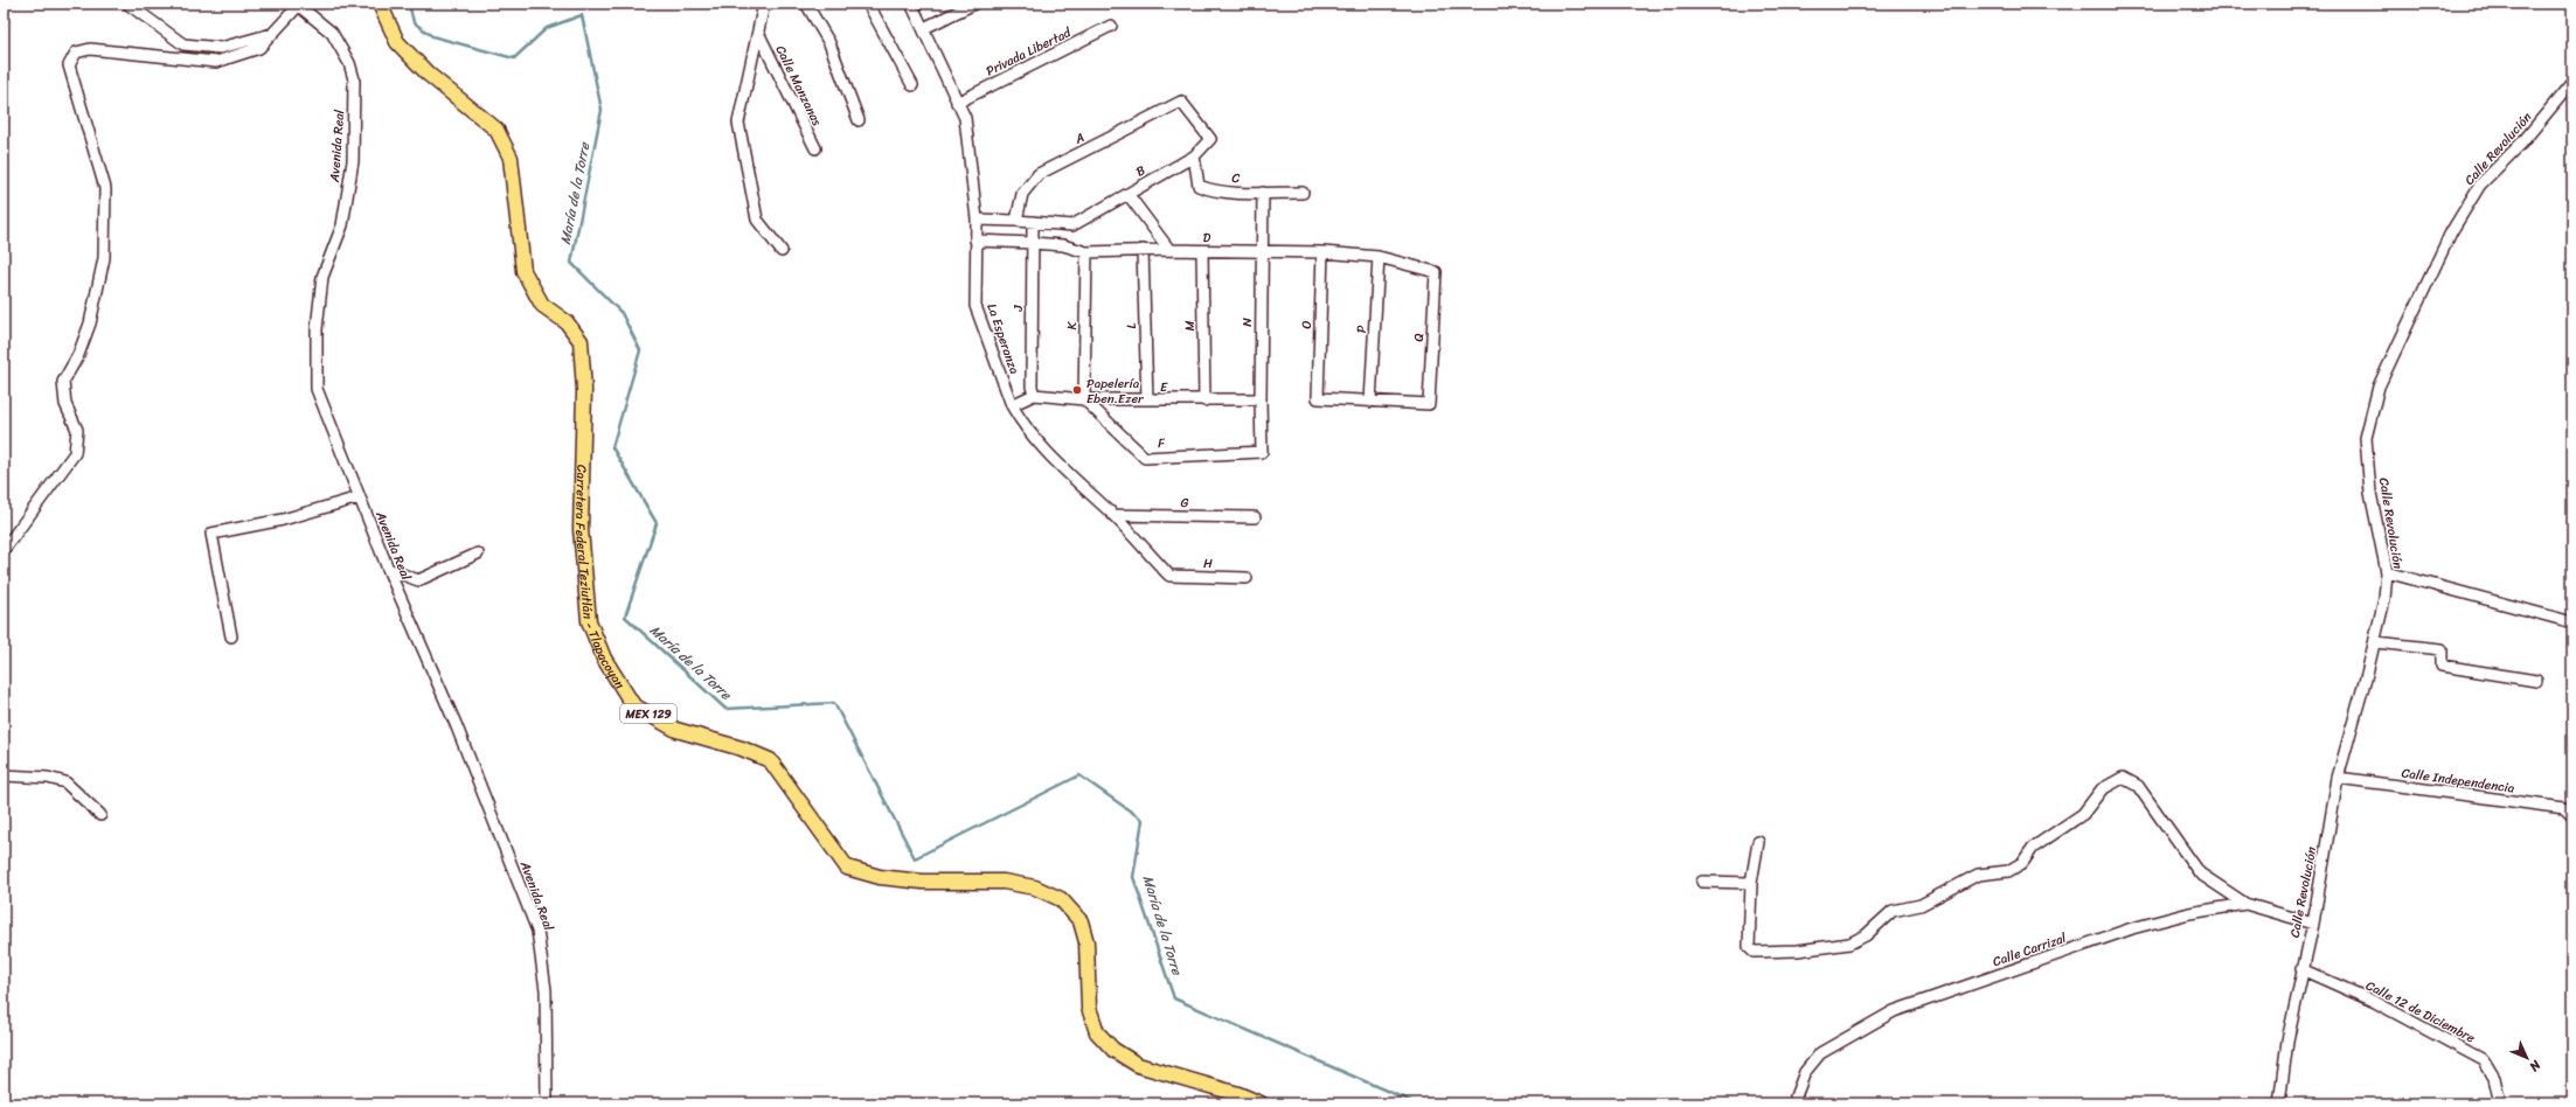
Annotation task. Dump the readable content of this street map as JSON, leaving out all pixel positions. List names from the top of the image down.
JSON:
{
  "streets": {
    "main road": ["Carretera Federal Teziutlán - Tlapacoyan", "MEX 129"],
    "street": [
      "Privada Libertad",
      "Calle Manzanas",
      "A",
      "Avenida Real",
      "Calle Revolución",
      "B",
      "C",
      "D",
      "J",
      "N",
      "O",
      "K",
      "L",
      "M",
      "P",
      "Q",
      "La Esperanza",
      "E",
      "F",
      "G",
      "H",
      "Calle Independencia",
      "Calle Carrizal",
      "Calle 12 de Diciembre"
    ]
  },
  "crossings": [
    ["Privada Libertad", "La Esperanza"],
    ["A", "B"],
    ["Calle Revolución", "Calle Independencia"],
    ["Calle Revolución", "Calle Carrizal"],
    ["Calle Revolución", "Calle 12 de Diciembre"],
    ["B", "C"],
    ["B", "J"],
    ["C", "N"],
    ["D", "J"],
    ["D", "N"],
    ["D", "O"],
    ["D", "K"],
    ["D", "L"],
    ["D", "M"],
    ["D", "P"],
    ["D", "Q"],
    ["D", "La Esperanza"],
    ["J", "E"],
    ["N", "E"],
    ["N", "F"],
    ["O", "P"],
    ["O", "Q"],
    ["K", "E"],
    ["K", "F"],
    ["L", "E"],
    ["M", "E"],
    ["P", "Q"],
    ["La Esperanza", "G"],
    ["La Esperanza", "H"],
    ["E", "F"]
  ],
  "water": ["María de la Torre"],
  "places": ["Papelería Eben.Ezer"],
  "north": "bottom right"
}
